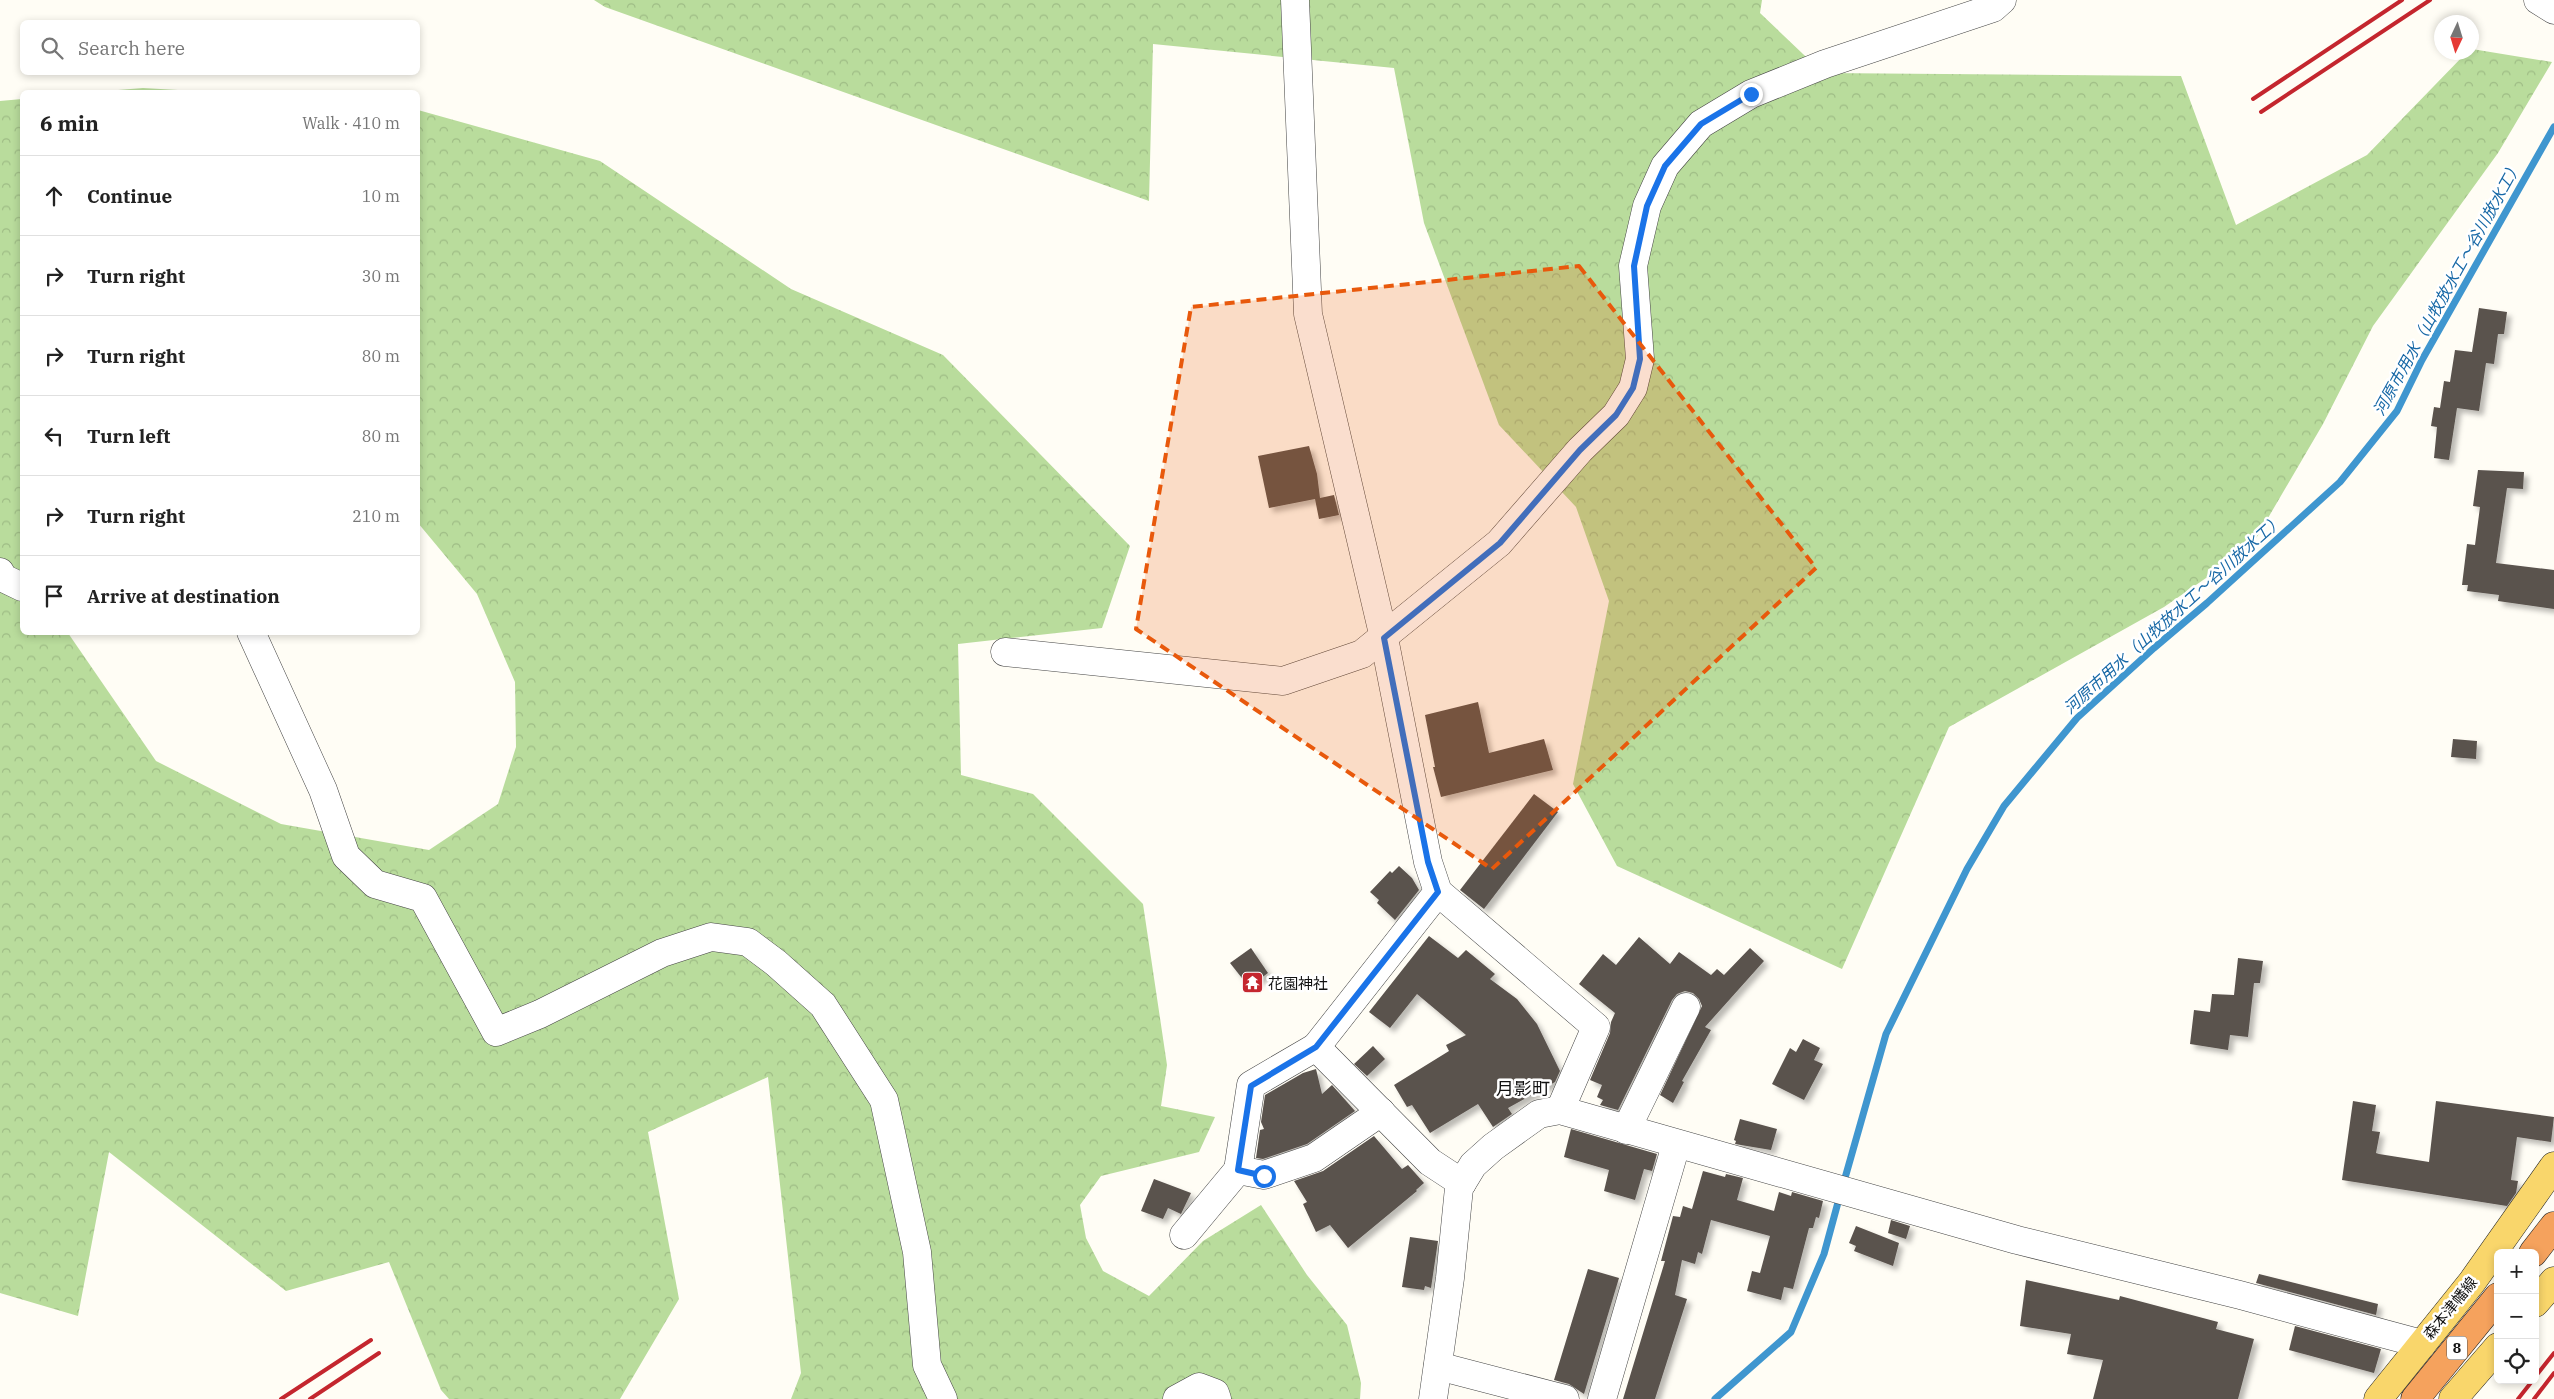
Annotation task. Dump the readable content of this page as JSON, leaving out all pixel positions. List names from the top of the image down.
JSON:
{
  "streets": {
    "highway": ["8"],
    "main road": ["森本津幡線"]
  },
  "districts": ["月影町"],
  "water": ["河原市用水（山牧放水工～谷川放水工）"],
  "places": {
    "temple": ["花園神社"]
  },
  "north": "bottom",
  "page": {
    "search": "Search here",
    "heading": ["6 min", "Walk · 410 m"],
    "list": [
      ["Continue", "10 m"],
      ["Turn right", "30 m"],
      ["Turn right", "80 m"],
      ["Turn left", "80 m"],
      ["Turn right", "210 m"],
      "Arrive at destination"
    ],
    "map_buttons": ["+", "−"]
  }
}
